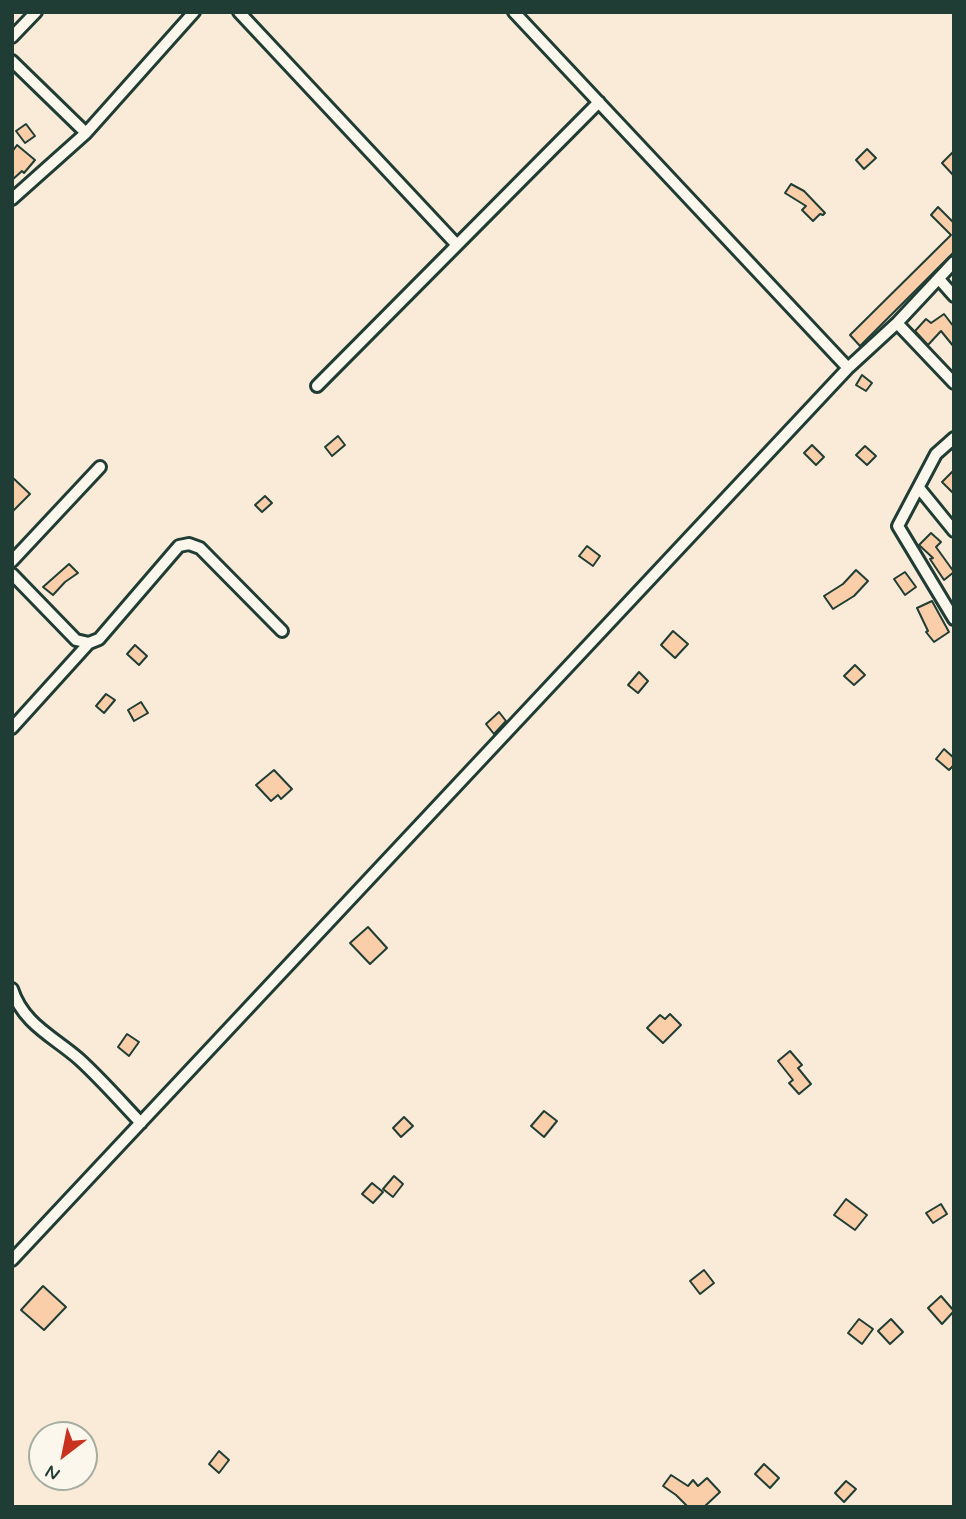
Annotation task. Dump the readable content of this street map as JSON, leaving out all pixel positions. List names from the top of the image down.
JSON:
{
  "north": "bottom left"
}
